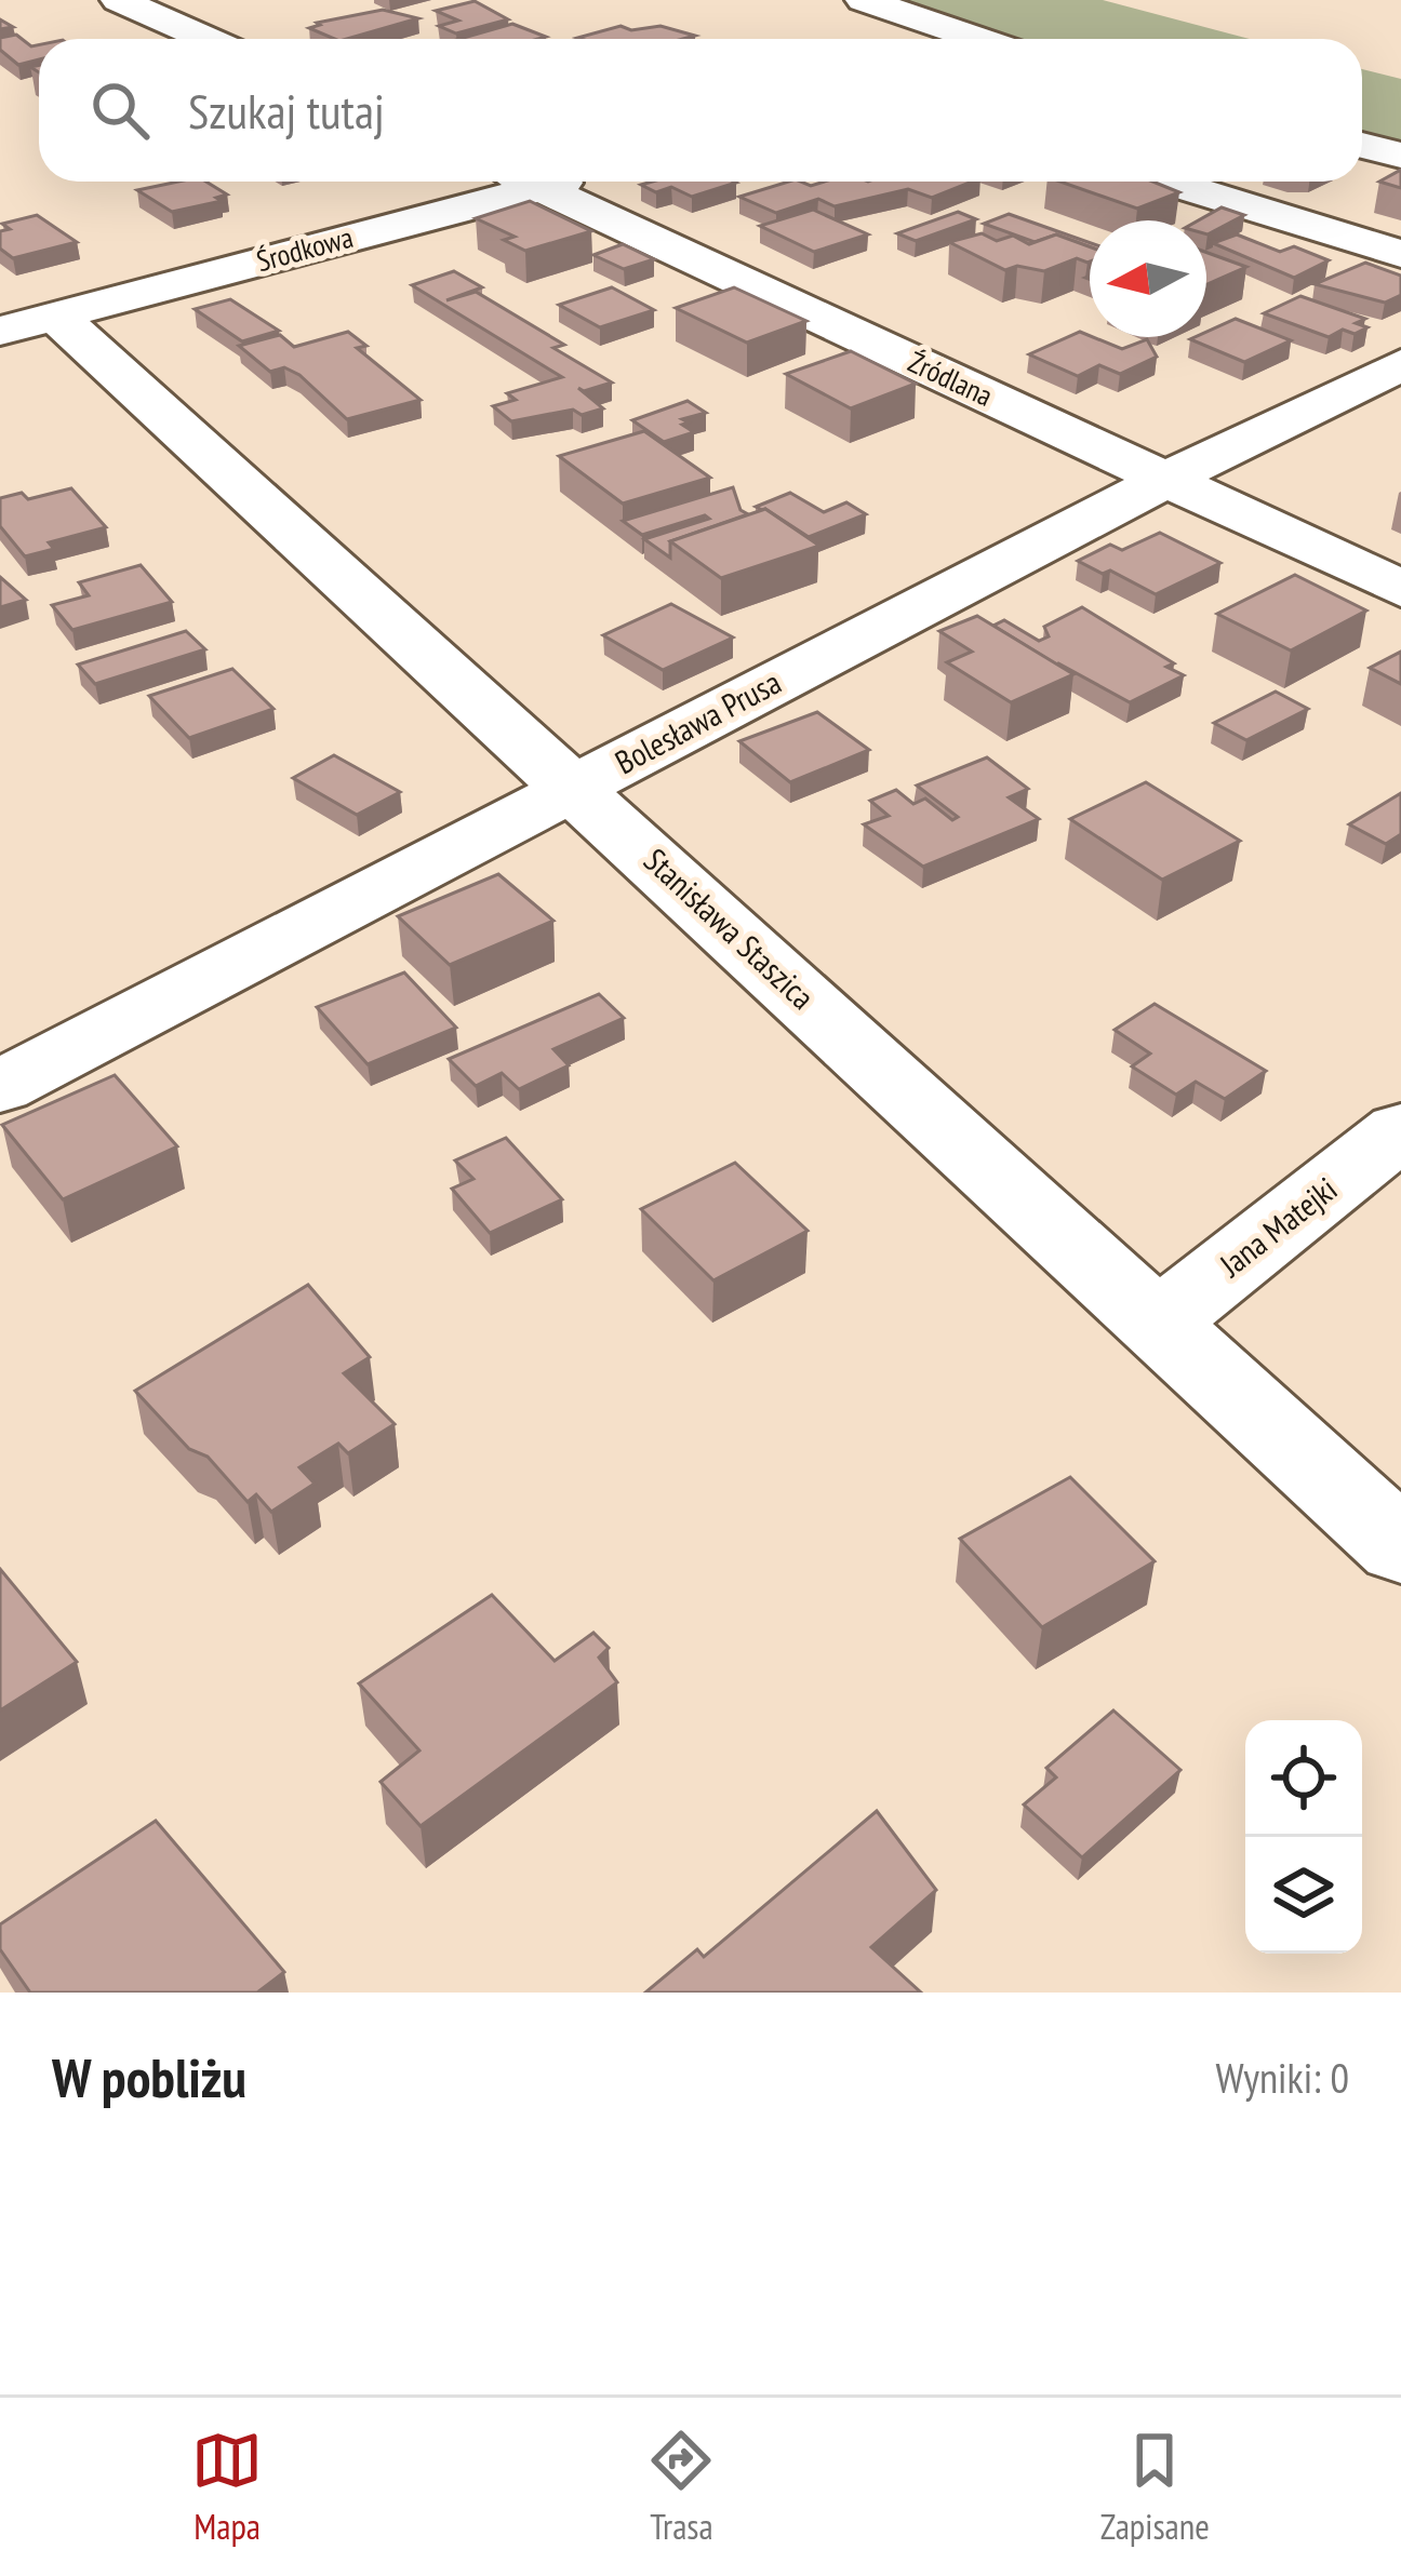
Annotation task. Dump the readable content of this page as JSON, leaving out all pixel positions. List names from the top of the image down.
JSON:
{
  "streets": {
    "street": [
      "Środkowa",
      "Źródlana",
      "Bolesława Prusa",
      "Stanisława Staszica",
      "Jana Matejki"
    ]
  },
  "crossings": [
    ["Środkowa", "Stanisława Staszica"],
    ["Źródlana", "Bolesława Prusa"],
    ["Bolesława Prusa", "Stanisława Staszica"],
    ["Stanisława Staszica", "Jana Matejki"]
  ],
  "north": "left",
  "page": {
    "search": "Szukaj tutaj",
    "heading": ["W pobliżu", "Wyniki: 0"],
    "nav": ["Mapa", "Trasa", "Zapisane"]
  }
}
